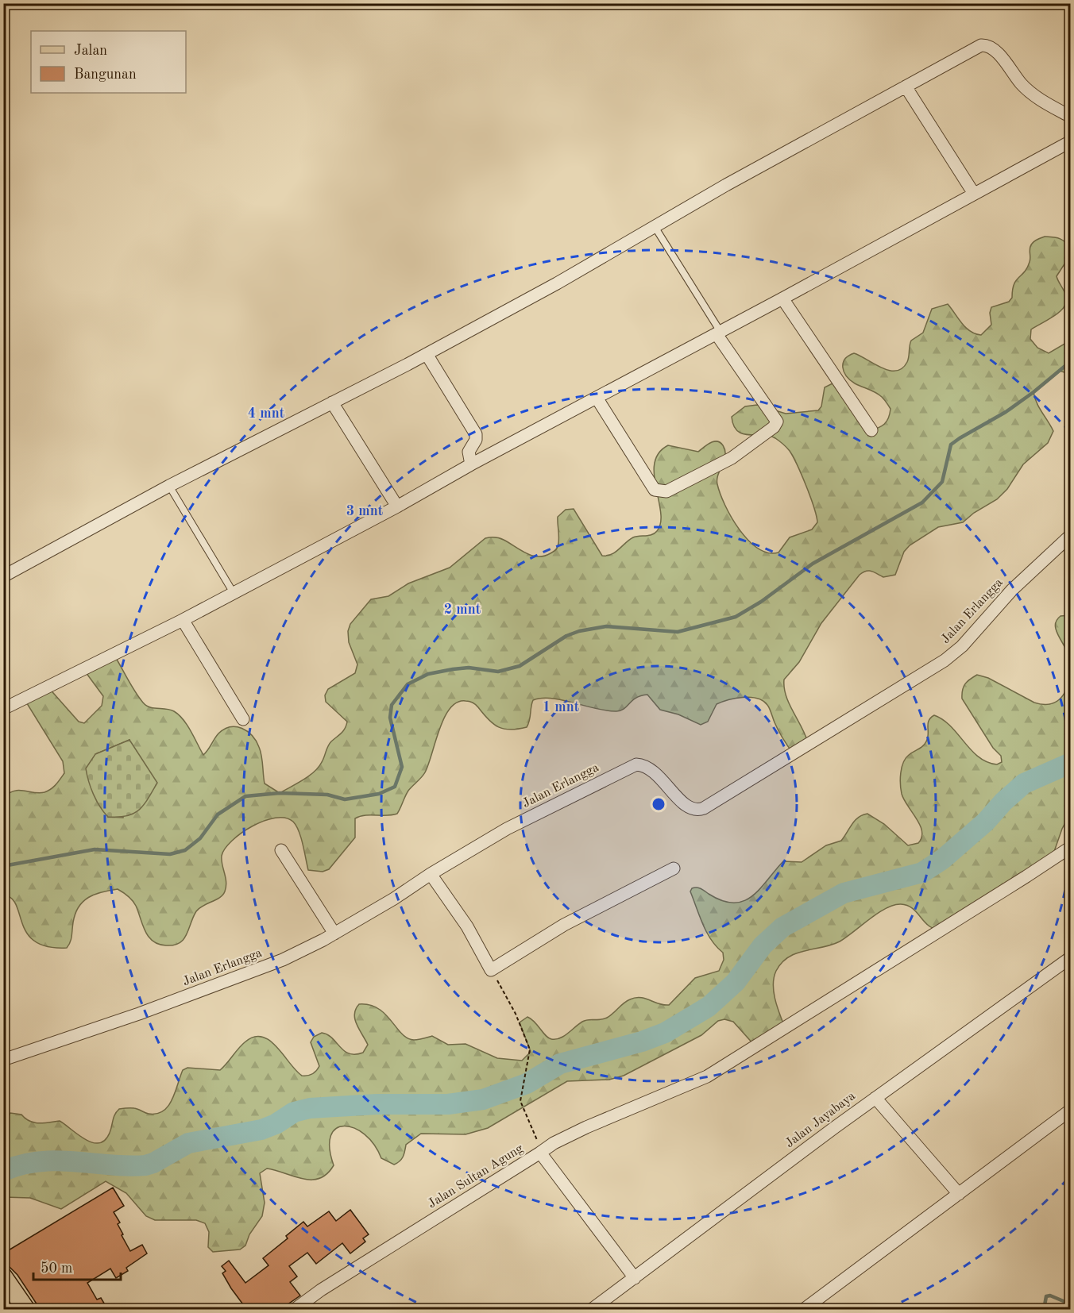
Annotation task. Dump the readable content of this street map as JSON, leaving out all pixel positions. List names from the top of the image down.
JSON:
{
  "streets": {
    "street": ["Jalan Erlangga", "Jalan Jayabaya", "Jalan Sultan Agung"]
  },
  "crossings": [
    ["Jalan Jayabaya", "Jalan Sultan Agung"]
  ],
  "legend": ["Jalan", "Bangunan"],
  "scale_bar": "50 m",
  "rings": [
    "4 mnt",
    "3 mnt",
    "2 mnt",
    "1 mnt"
  ]
}
